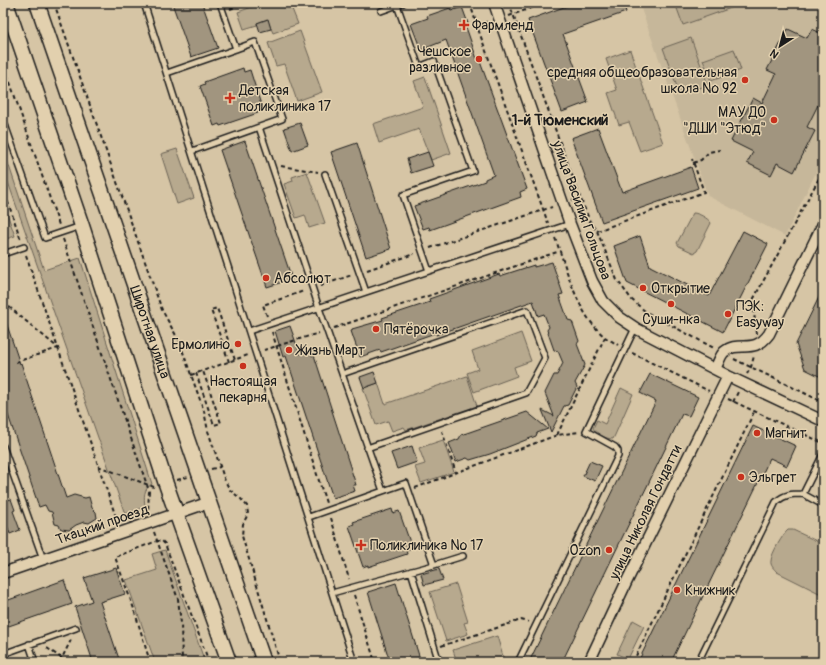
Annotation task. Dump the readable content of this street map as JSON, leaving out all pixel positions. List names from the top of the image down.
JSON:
{
  "streets": {
    "main road": ["Широтная улица"],
    "street": ["улица Василия Гольцова", "улица Николая Гондатти", "Ткацкий проезд"]
  },
  "crossings": [
    ["улица Василия Гольцова", "улица Николая Гондатти"],
    ["Широтная улица", "Ткацкий проезд"]
  ],
  "districts": ["1-й Тюменский"],
  "places": {
    "health": ["Фармленд", "Детская поликлиника 17", "Поликлиника № 17"],
    "other": [
      "Чешское разливное",
      "средняя общеобразовательная школа № 92",
      "МАУ ДО \"ДШИ \"Этюд\"",
      "Абсолют",
      "Открытие",
      "Суши-нка",
      "ПЭК: Easyway",
      "Пятёрочка",
      "Ермолино",
      "Жизнь Март",
      "Настоящая пекарня",
      "Магнит",
      "Эльгрет",
      "Ozon",
      "Книжник"
    ]
  },
  "north": "bottom left"
}
